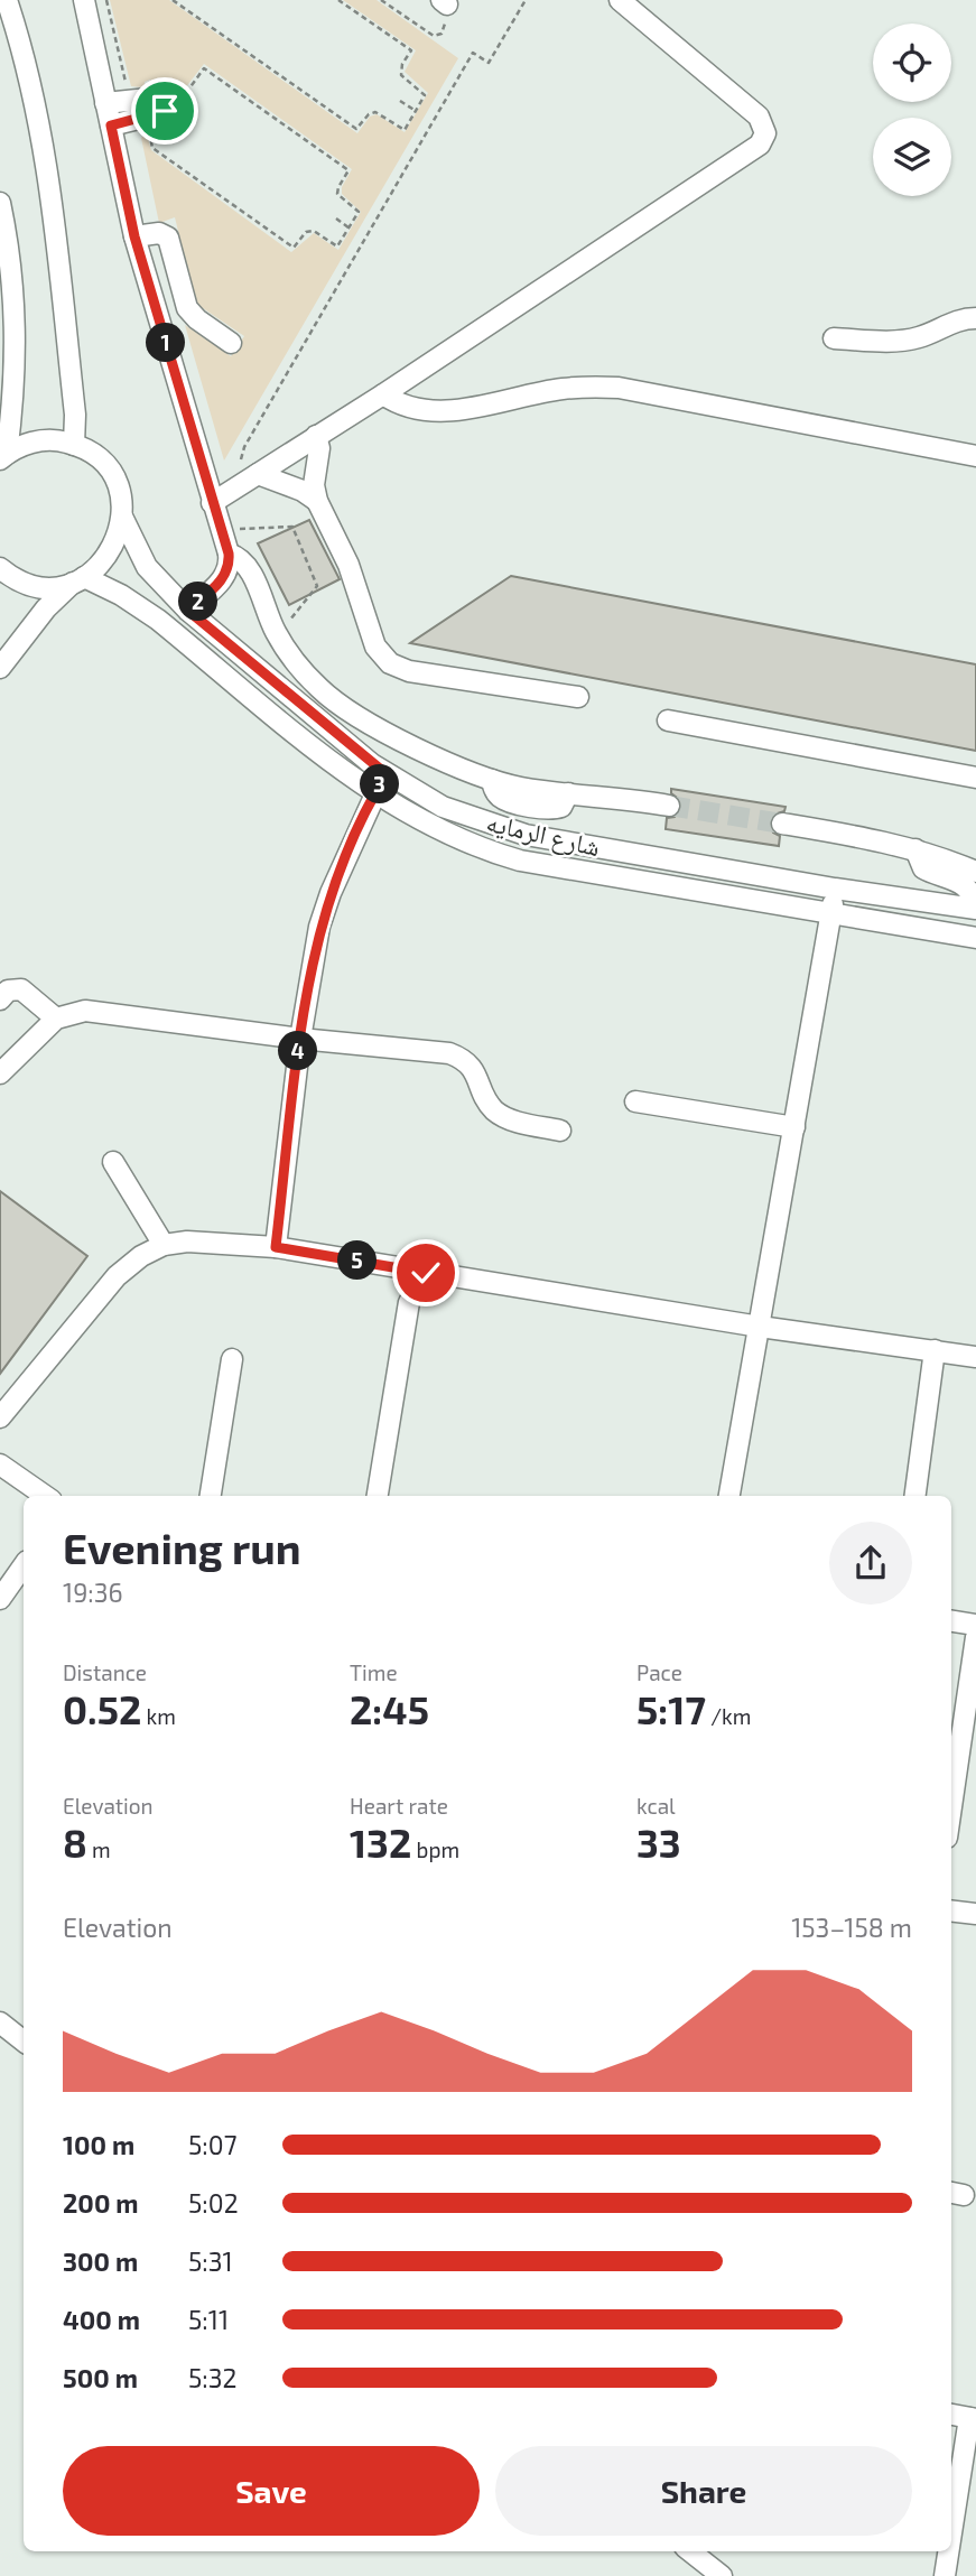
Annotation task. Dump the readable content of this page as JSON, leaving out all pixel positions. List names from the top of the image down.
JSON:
{
  "streets": {
    "street": ["شارع الرمايه"]
  },
  "page": {
    "pins": [
      "1",
      "2",
      "3",
      "4",
      "5"
    ],
    "heading": ["Evening run", "19:36"],
    "stats": [
      ["Distance", "0.52 km"],
      ["Time", "2:45"],
      ["Pace", "5:17 /km"],
      ["Elevation", "8 m"],
      ["Heart rate", "132 bpm"],
      ["kcal", "33"]
    ],
    "chart": ["Elevation", "153–158 m"],
    "list": [
      {
        "name": "100 m",
        "note": "5:07"
      },
      {
        "name": "200 m",
        "note": "5:02"
      },
      {
        "name": "300 m",
        "note": "5:31"
      },
      {
        "name": "400 m",
        "note": "5:11"
      },
      {
        "name": "500 m",
        "note": "5:32"
      }
    ],
    "buttons": ["Save", "Share"]
  }
}
